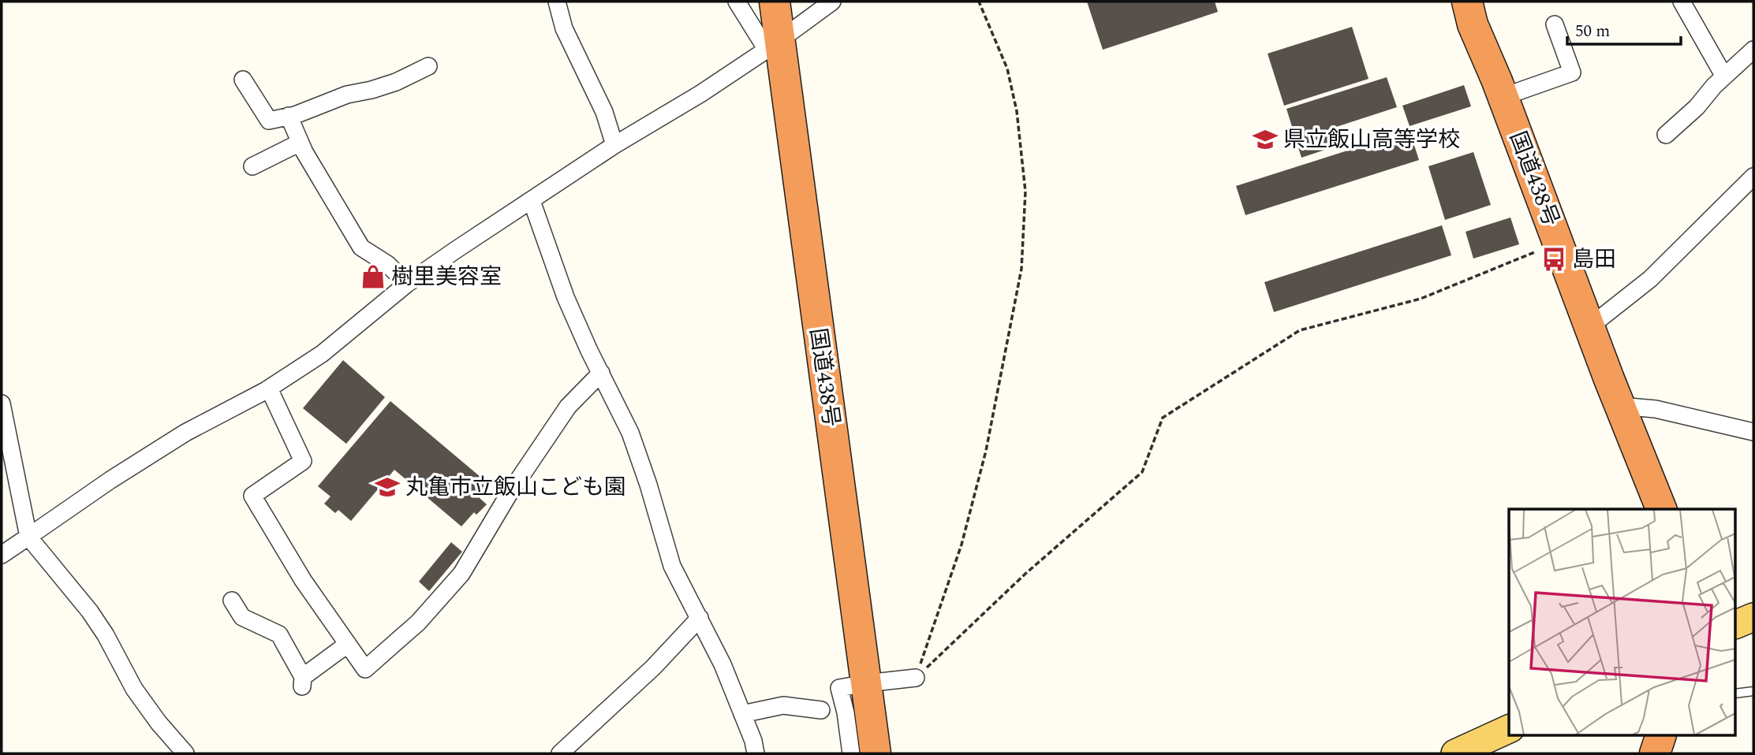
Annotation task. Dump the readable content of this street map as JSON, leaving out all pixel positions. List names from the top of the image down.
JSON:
{
  "streets": {
    "highway": ["国道438号"]
  },
  "places": {
    "school or university": ["県立飯山高等学校", "丸亀市立飯山こども園"],
    "bus stop": ["島田"],
    "shop": ["樹里美容室"]
  },
  "scale_bar": "50 m"
}
